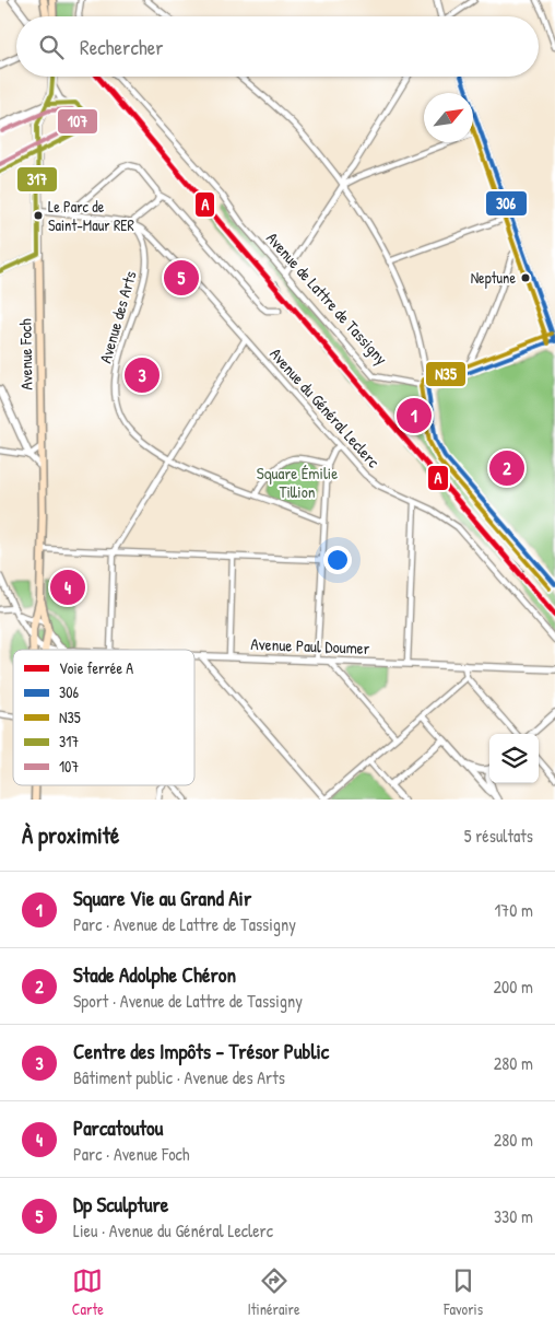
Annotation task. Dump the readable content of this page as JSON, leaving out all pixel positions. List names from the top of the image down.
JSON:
{
  "streets": {
    "main road": ["Avenue Foch"],
    "street": [
      "Avenue de Lattre de Tassigny",
      "Avenue des Arts",
      "Avenue du Général Leclerc",
      "Avenue Paul Doumer"
    ]
  },
  "crossings": [
    ["Avenue des Arts", "Avenue du Général Leclerc"],
    ["Avenue Foch", "Avenue Paul Doumer"]
  ],
  "parks": ["Square Émilie Tillion"],
  "places": ["Le Parc de Saint-Maur RER", "Neptune"],
  "lines": [
    "rail line A",
    "transit line 306",
    "transit line 317",
    "transit line 107",
    "transit line N35"
  ],
  "legend": [
    "Voie ferrée A",
    "306",
    "N35",
    "317",
    "107"
  ],
  "north": "top right",
  "page": {
    "search": "Rechercher",
    "pins": [
      "5",
      "3",
      "1",
      "2",
      "4"
    ],
    "heading": ["À proximité", "5 résultats"],
    "list": [
      {
        "mark": "1",
        "name": "Square Vie au Grand Air",
        "note": "Parc · Avenue de Lattre de Tassigny",
        "value": "170 m"
      },
      {
        "mark": "2",
        "name": "Stade Adolphe Chéron",
        "note": "Sport · Avenue de Lattre de Tassigny",
        "value": "200 m"
      },
      {
        "mark": "3",
        "name": "Centre des Impôts - Trésor Public",
        "note": "Bâtiment public · Avenue des Arts",
        "value": "280 m"
      },
      {
        "mark": "4",
        "name": "Parcatoutou",
        "note": "Parc · Avenue Foch",
        "value": "280 m"
      },
      {
        "mark": "5",
        "name": "Dp Sculpture",
        "note": "Lieu · Avenue du Général Leclerc",
        "value": "330 m"
      }
    ],
    "nav": ["Carte", "Itinéraire", "Favoris"]
  }
}
